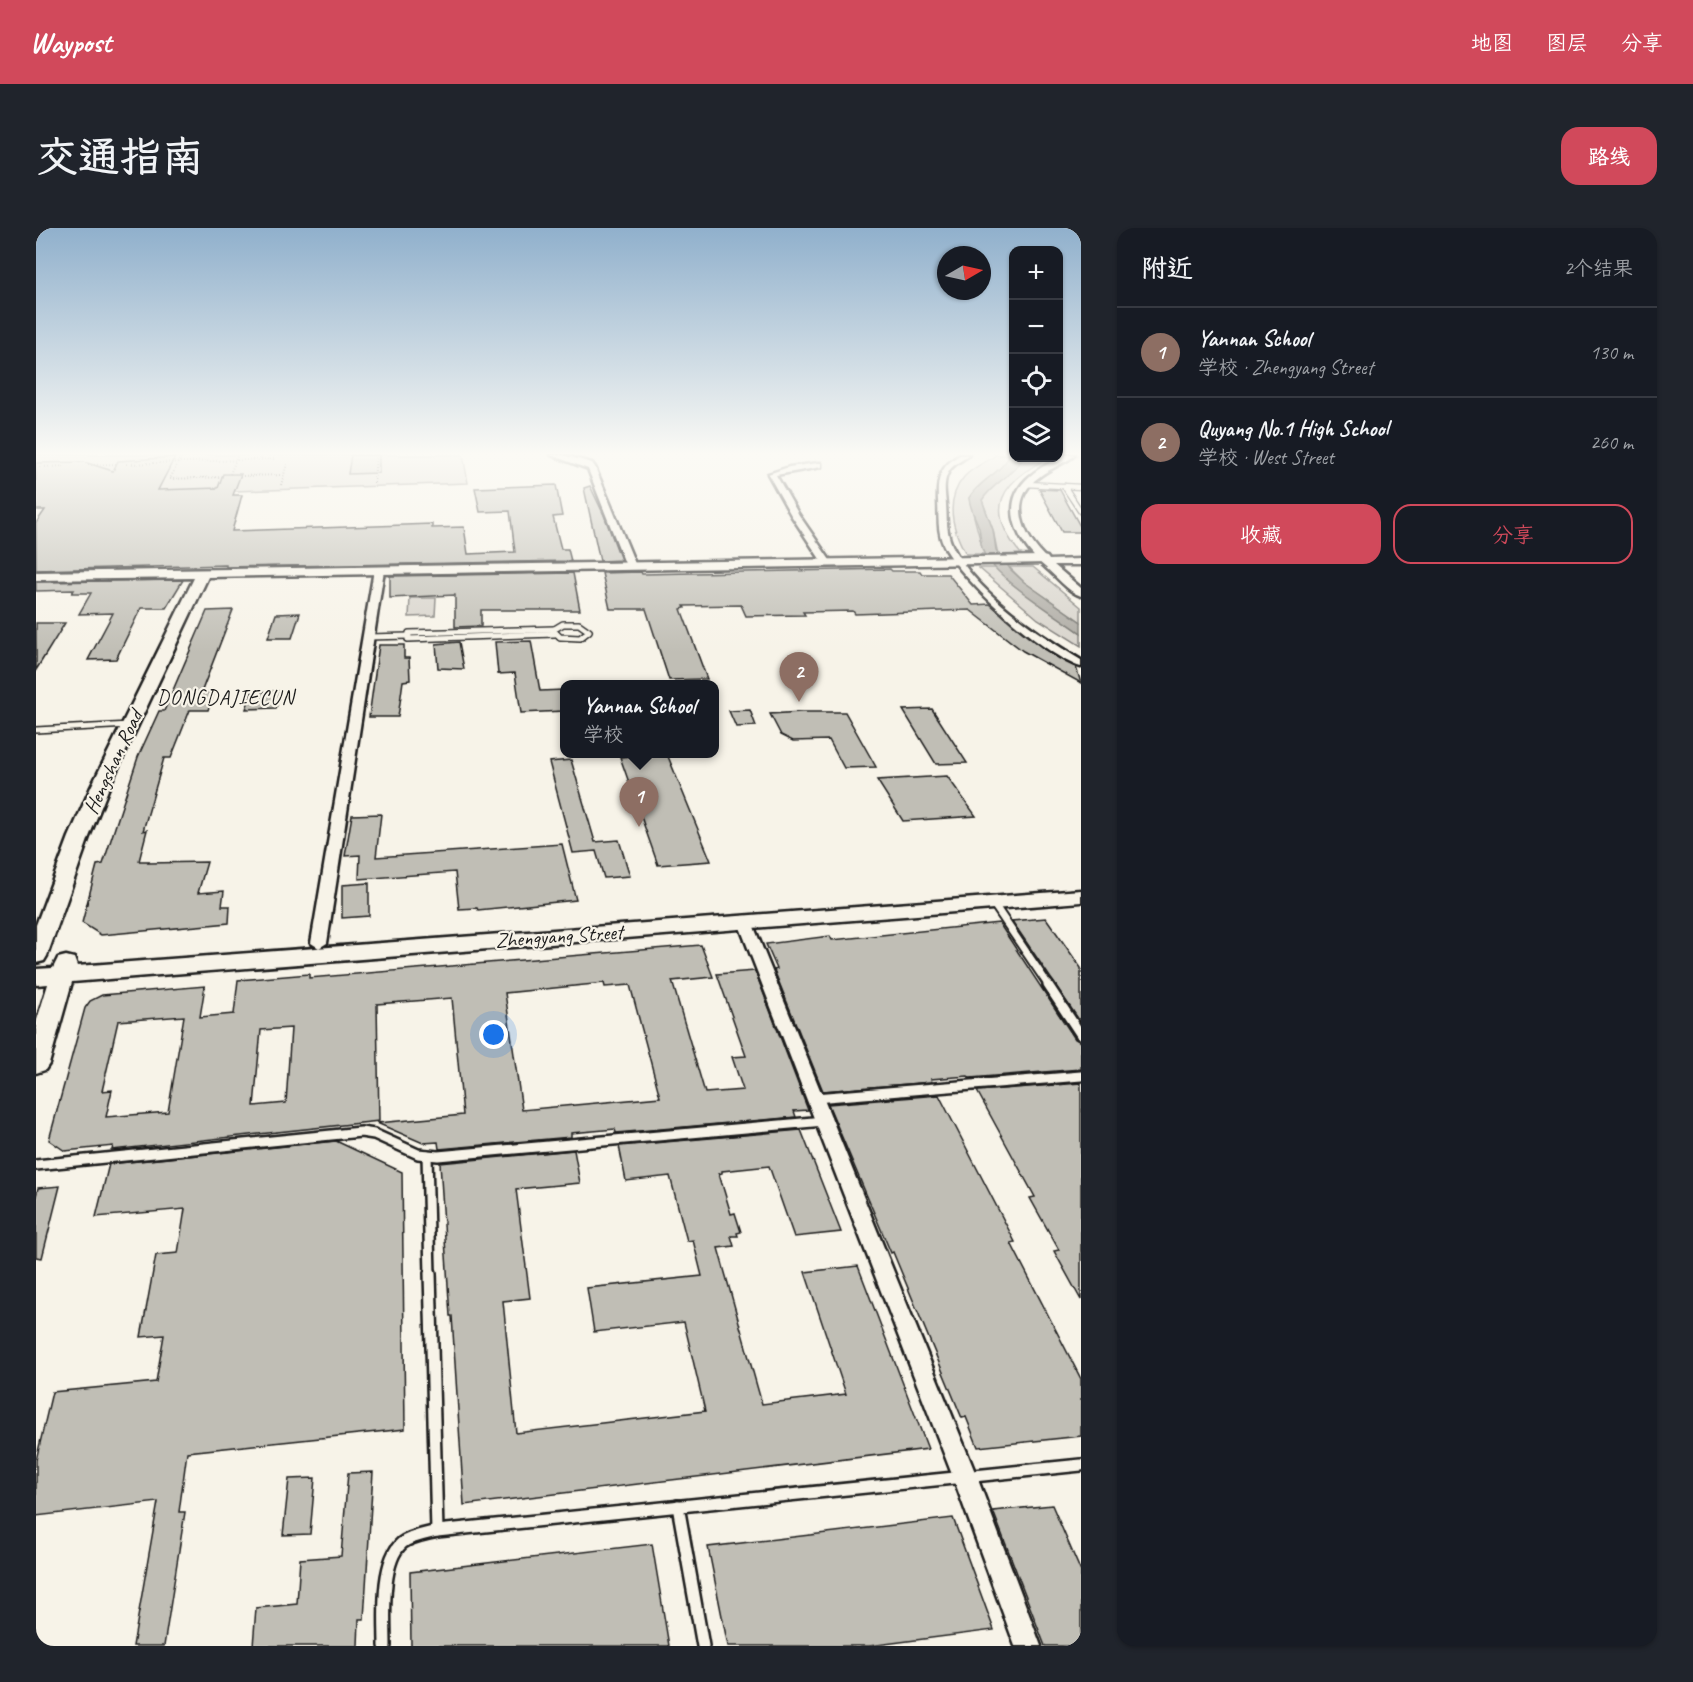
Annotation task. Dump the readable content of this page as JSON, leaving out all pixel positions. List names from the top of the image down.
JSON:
{
  "streets": {
    "street": ["Hengshan Road", "Zhengyang Street"]
  },
  "districts": ["DONGDAJIECUN"],
  "north": "right",
  "page": {
    "header": "Waypost",
    "nav": ["地图", "图层", "分享"],
    "buttons": [
      "路线",
      ["收藏", "分享"]
    ],
    "title": "交通指南",
    "heading": ["附近", "2个结果"],
    "map_buttons": ["+", "−"],
    "list": [
      {
        "mark": "1",
        "name": "Yannan School",
        "note": "学校 · Zhengyang Street",
        "value": "130 m"
      },
      {
        "mark": "2",
        "name": "Quyang No.1 High School",
        "note": "学校 · West Street",
        "value": "260 m"
      }
    ],
    "pins": ["2", "1"],
    "popup": ["Yannan School", "学校"]
  }
}
